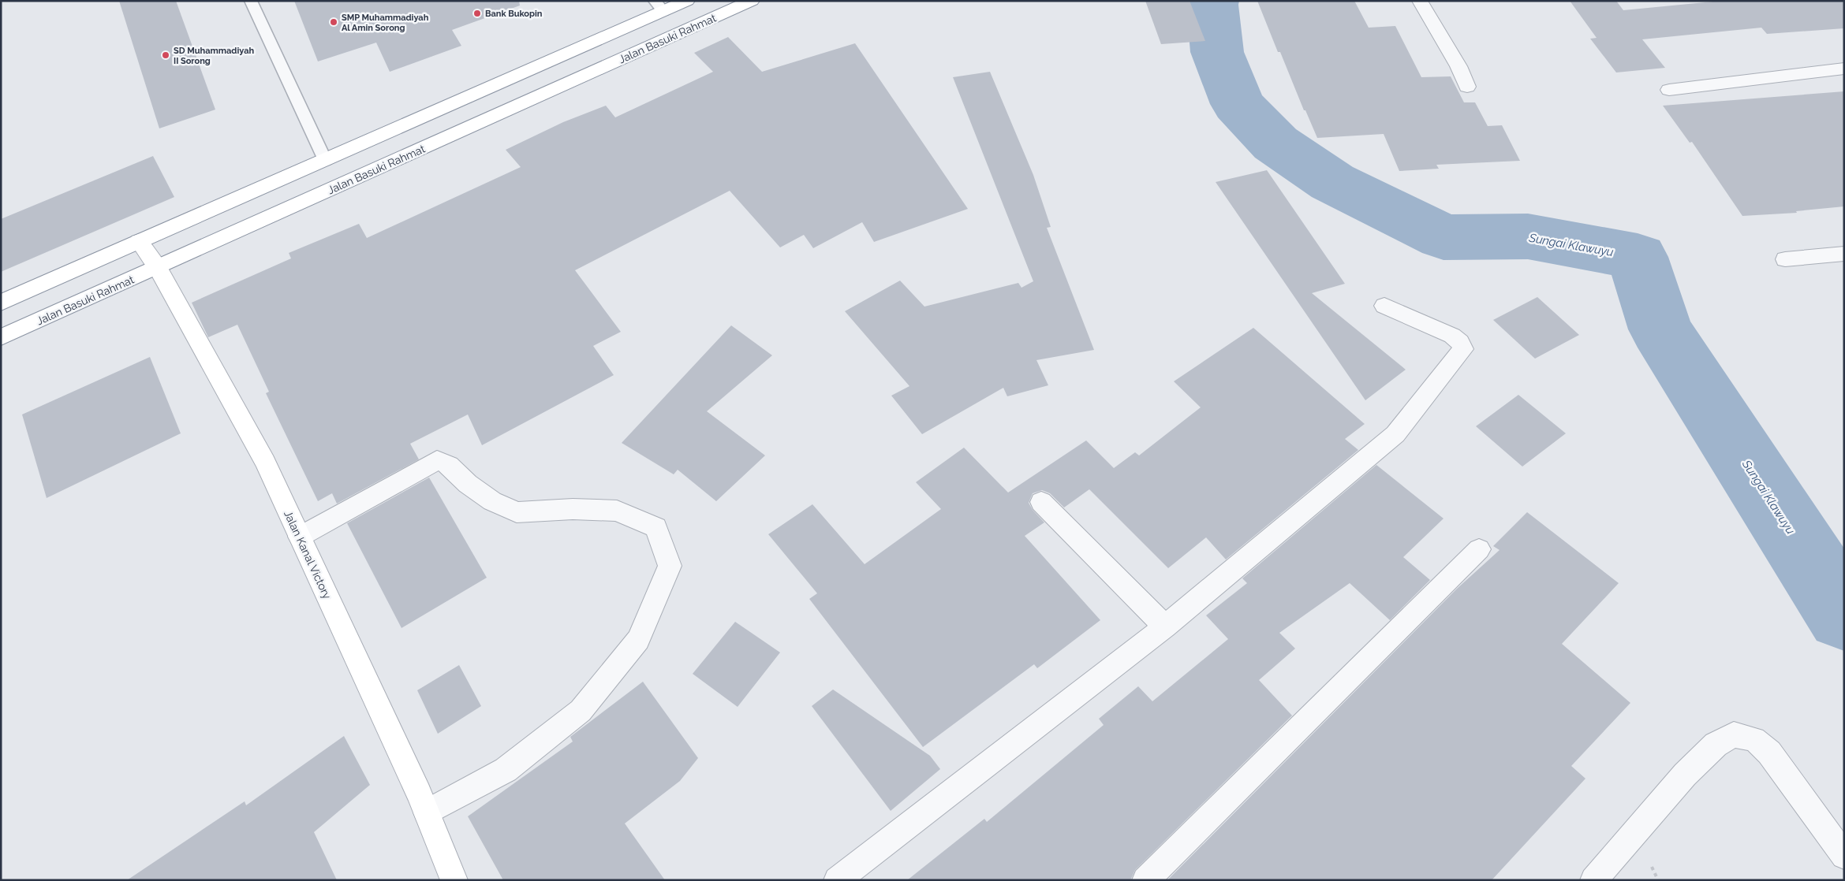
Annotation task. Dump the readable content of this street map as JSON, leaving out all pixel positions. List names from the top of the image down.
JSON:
{
  "streets": {
    "main road": ["Jalan Basuki Rahmat", "Jalan Kanal Victory"]
  },
  "crossings": [
    ["Jalan Basuki Rahmat", "Jalan Kanal Victory"]
  ],
  "water": ["Sungai Klawuyu"],
  "places": ["Bank Bukopin", "SMP Muhammadiyah Al Amin Sorong", "SD Muhammadiyah II Sorong"]
}
